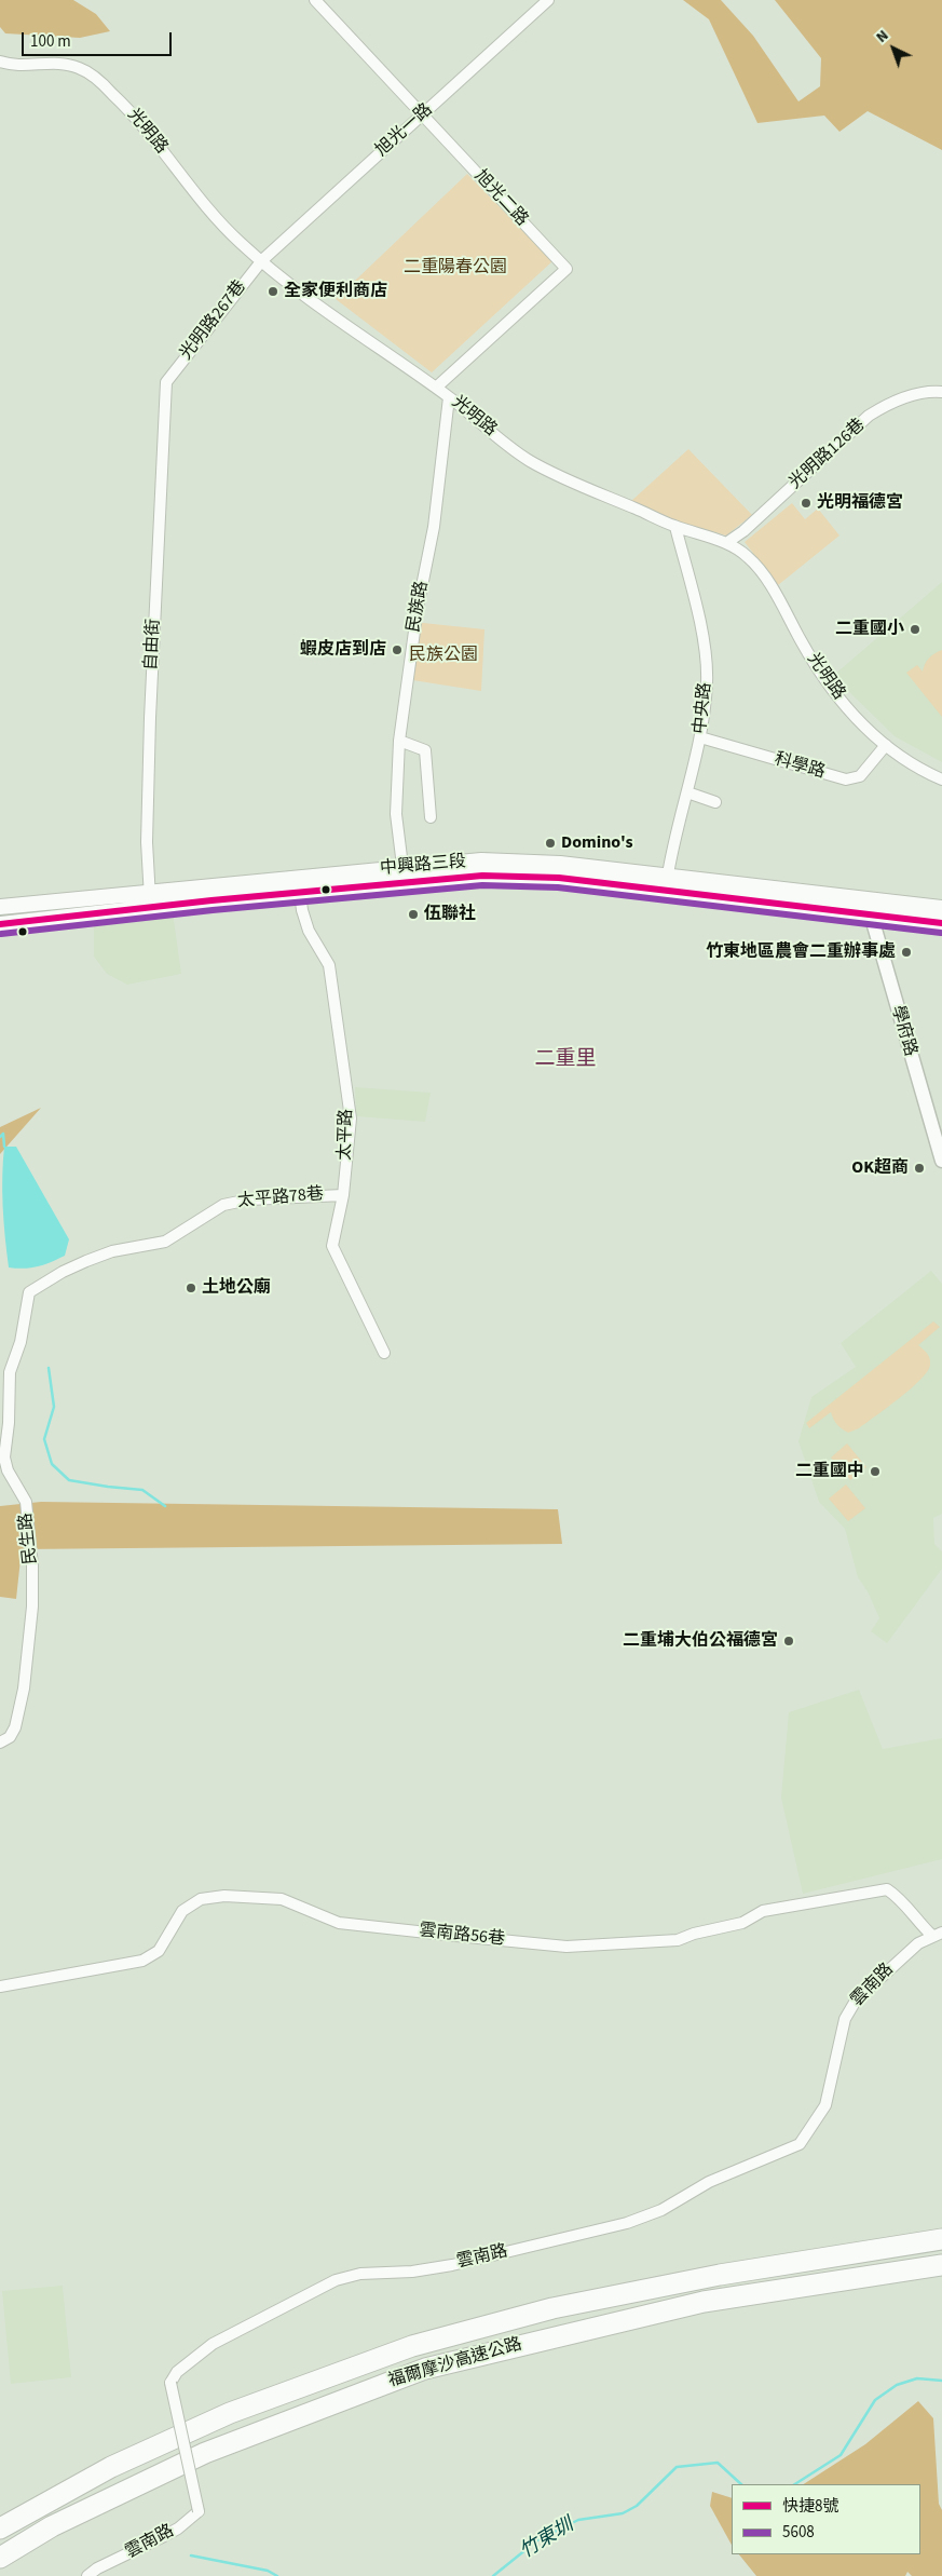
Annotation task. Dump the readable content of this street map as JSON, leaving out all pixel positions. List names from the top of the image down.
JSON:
{
  "streets": {
    "highway": ["福爾摩沙高速公路"],
    "main road": ["中興路三段"],
    "street": [
      "旭光一路",
      "光明路",
      "旭光二路",
      "光明路267巷",
      "光明路126巷",
      "民族路",
      "自由街",
      "中央路",
      "科學路",
      "學府路",
      "太平路",
      "太平路78巷",
      "民生路",
      "雲南路56巷",
      "雲南路"
    ]
  },
  "crossings": [
    ["旭光一路", "光明路"],
    ["旭光一路", "旭光二路"],
    ["旭光一路", "光明路267巷"],
    ["光明路", "旭光二路"],
    ["光明路", "光明路267巷"],
    ["光明路", "光明路126巷"],
    ["光明路", "民族路"],
    ["光明路", "中央路"],
    ["光明路", "科學路"],
    ["光明路267巷", "自由街"],
    ["民族路", "中興路三段"],
    ["自由街", "中興路三段"],
    ["中央路", "科學路"],
    ["中央路", "中興路三段"],
    ["中興路三段", "學府路"],
    ["中興路三段", "太平路"],
    ["太平路", "太平路78巷"],
    ["太平路78巷", "民生路"],
    ["雲南路56巷", "雲南路"]
  ],
  "districts": ["二重里"],
  "water": ["竹東圳"],
  "parks": ["二重陽春公園", "民族公園"],
  "places": [
    "全家便利商店",
    "光明福德宮",
    "二重國小",
    "蝦皮店到店",
    "Domino's",
    "伍聯社",
    "竹東地區農會二重辦事處",
    "OK超商",
    "土地公廟",
    "二重國中",
    "二重埔大伯公福德宮"
  ],
  "lines": ["transit line 快捷8號", "transit line 5608"],
  "legend": ["快捷8號", "5608"],
  "scale_bar": "100 m",
  "north": "top left"
}
